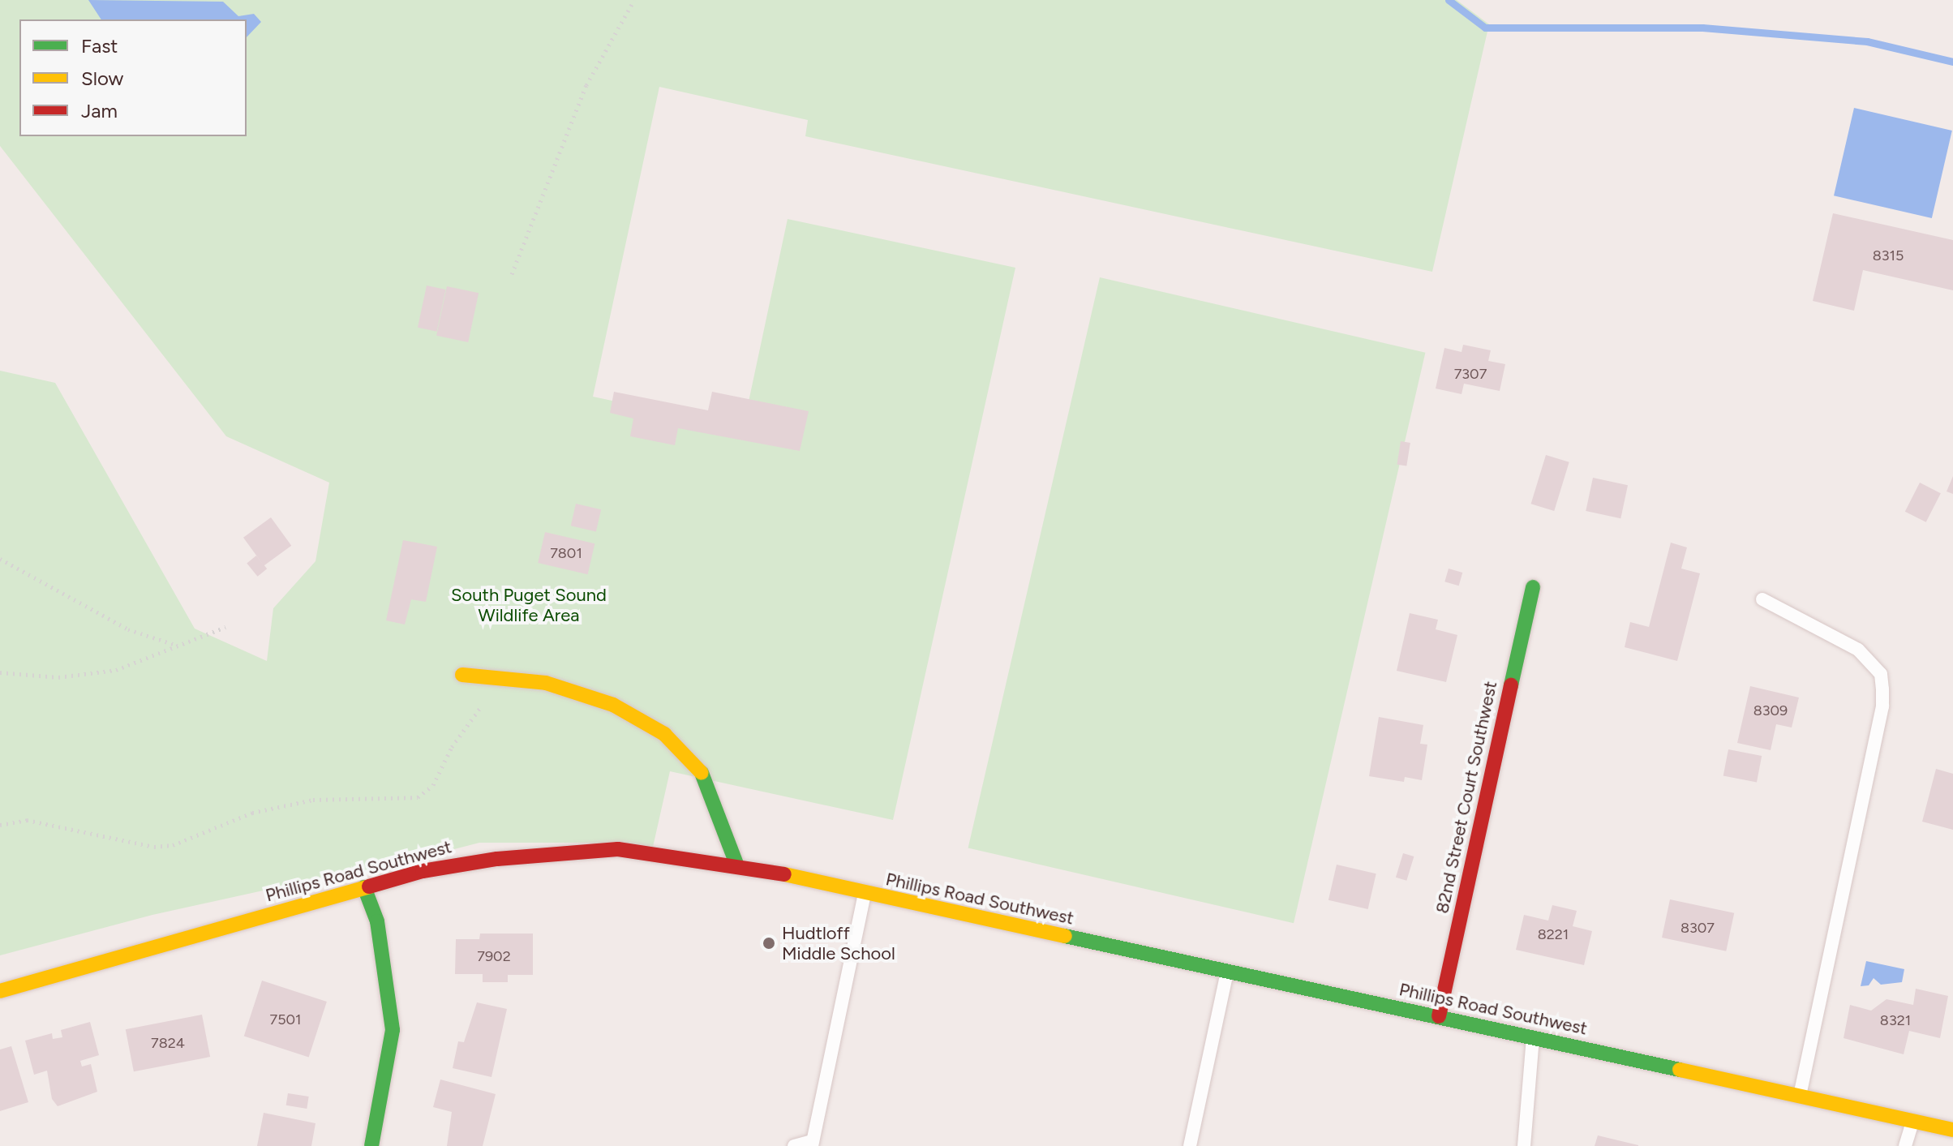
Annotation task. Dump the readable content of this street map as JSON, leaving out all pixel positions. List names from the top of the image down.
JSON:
{
  "streets": {
    "street": ["82nd Street Court Southwest", "Phillips Road Southwest"]
  },
  "crossings": [
    ["82nd Street Court Southwest", "Phillips Road Southwest"]
  ],
  "parks": ["South Puget Sound Wildlife Area"],
  "places": ["Hudtloff Middle School"],
  "house_numbers": [
    "8315",
    "7307",
    "7801",
    "8309",
    "8307",
    "8221",
    "7902",
    "7501",
    "8321",
    "7824"
  ],
  "legend": ["Fast", "Slow", "Jam"]
}
